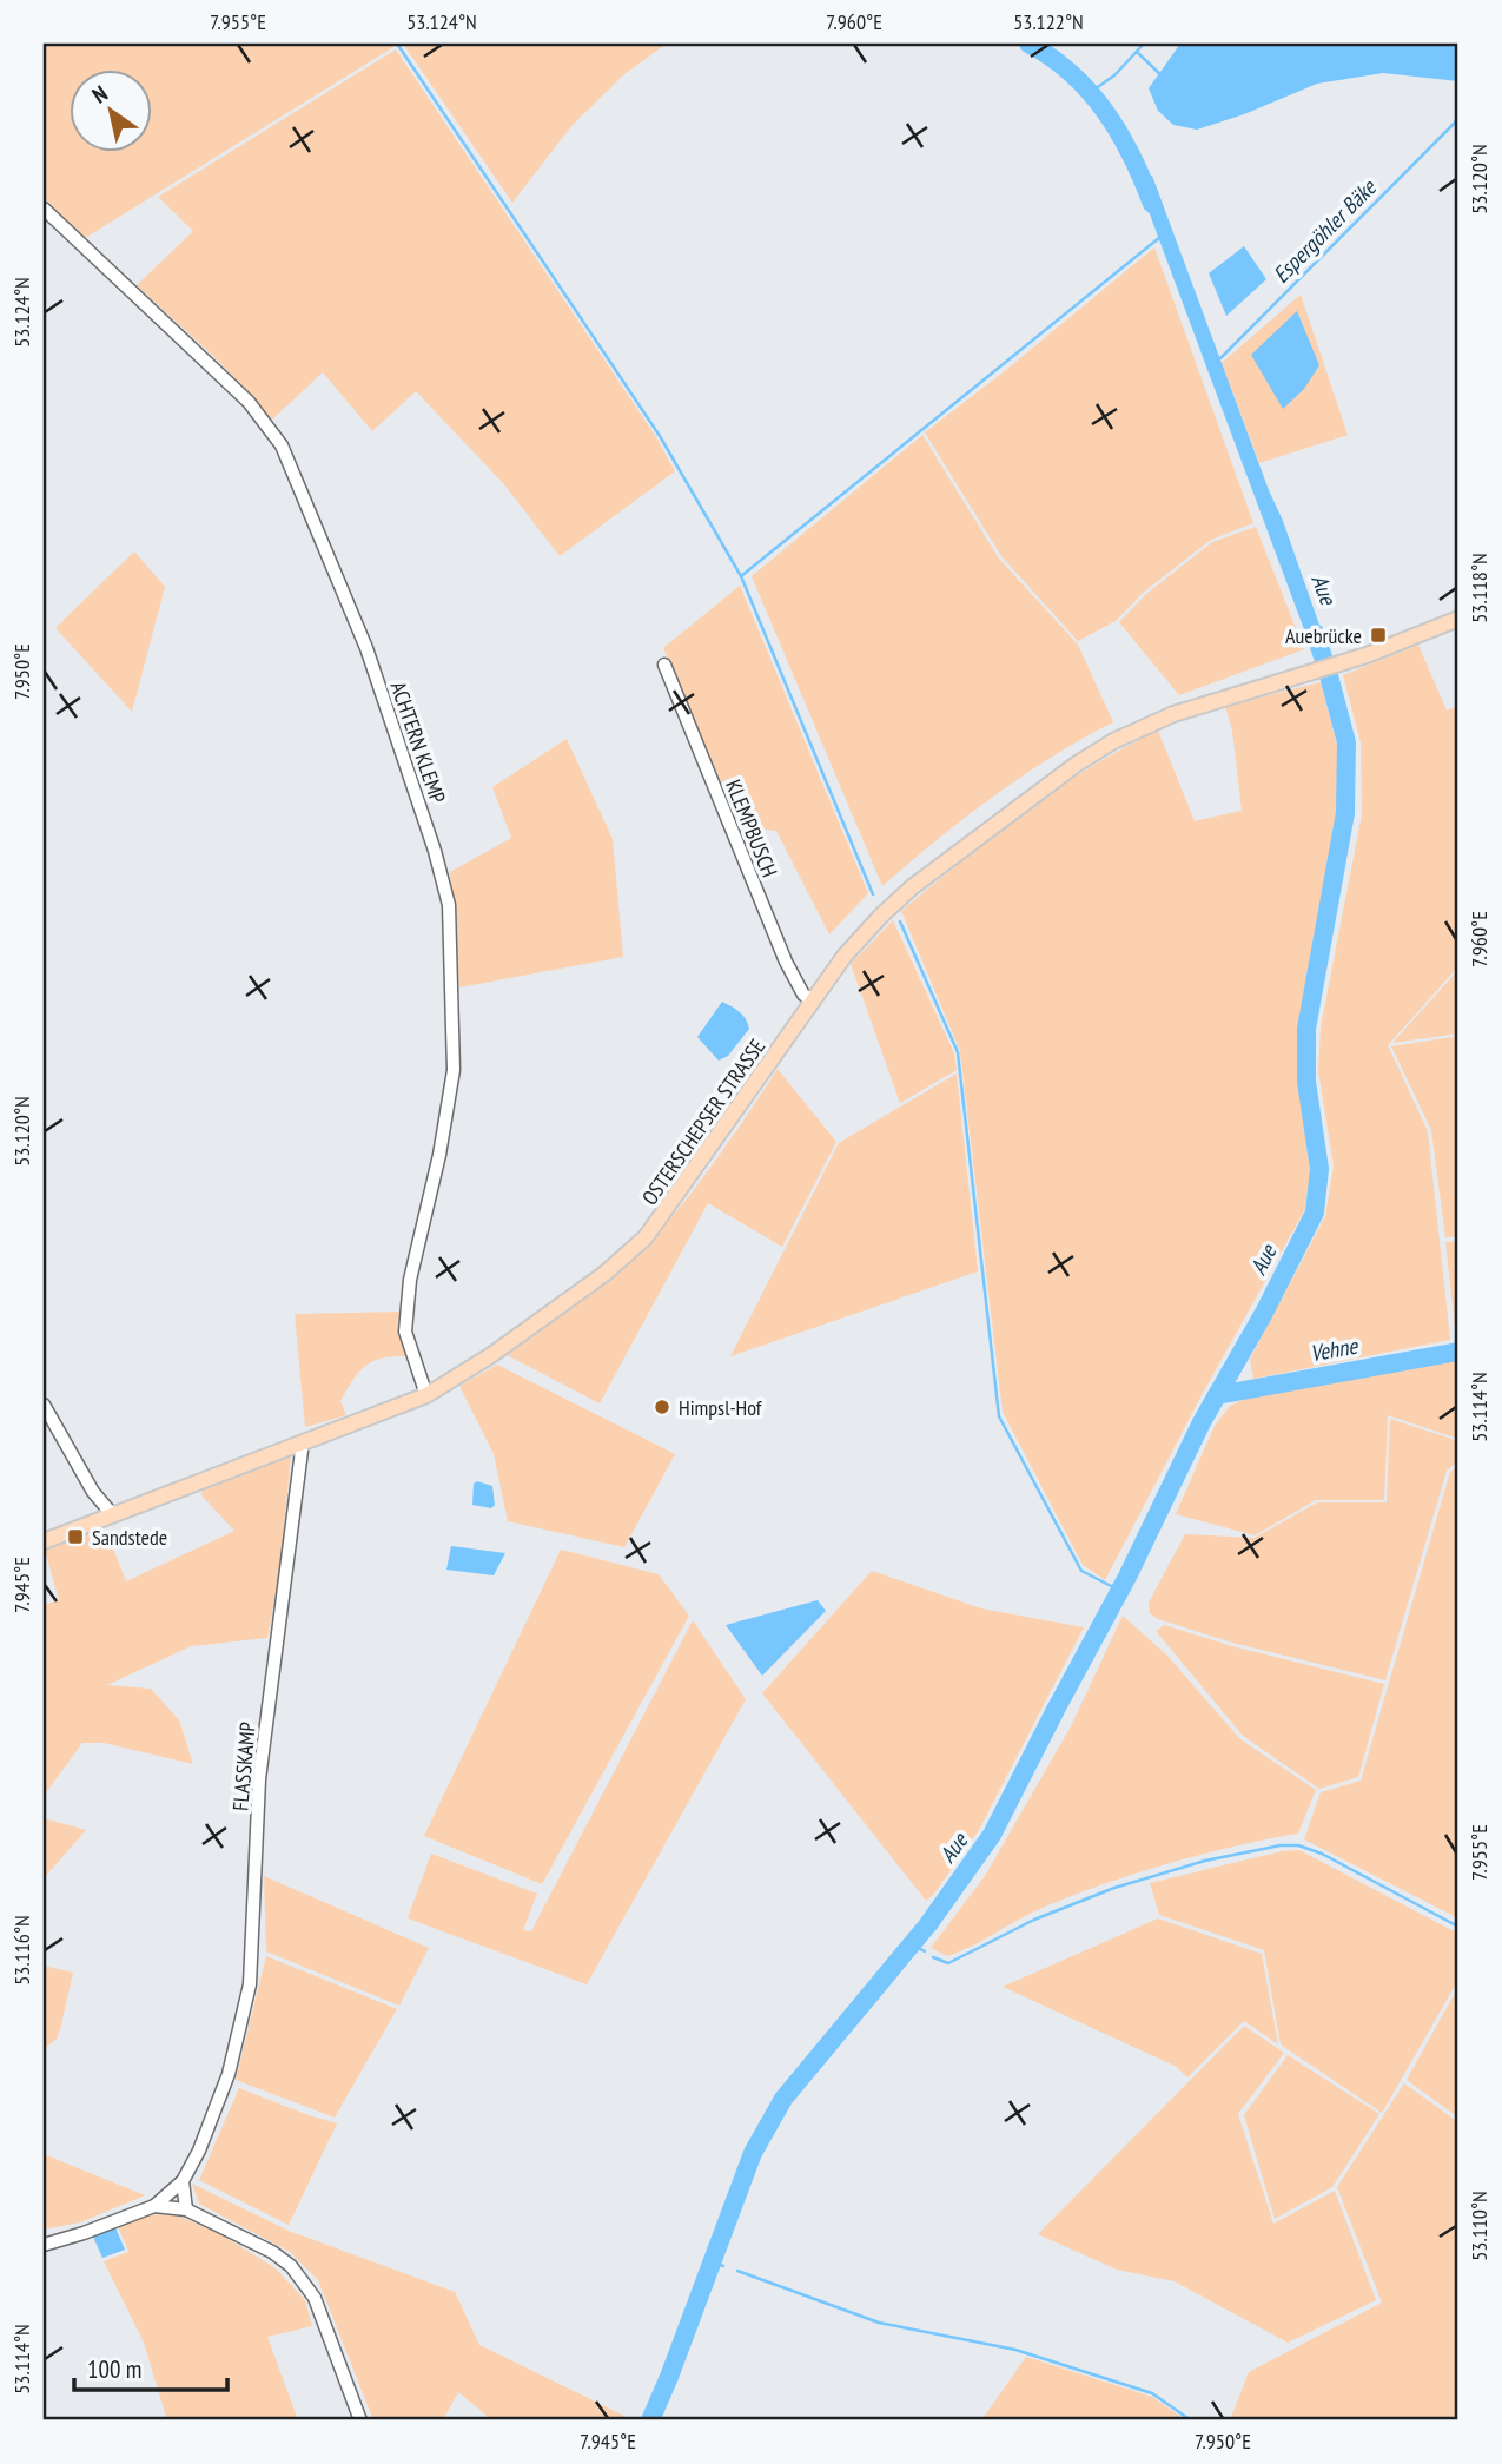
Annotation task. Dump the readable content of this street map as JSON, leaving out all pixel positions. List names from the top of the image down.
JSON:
{
  "streets": {
    "main road": ["OSTERSCHEPSER STRASSE"],
    "street": ["ACHTERN KLEMP", "KLEMPBUSCH", "FLASSKAMP"]
  },
  "crossings": [
    ["ACHTERN KLEMP", "OSTERSCHEPSER STRASSE"],
    ["KLEMPBUSCH", "OSTERSCHEPSER STRASSE"],
    ["OSTERSCHEPSER STRASSE", "FLASSKAMP"]
  ],
  "water": ["Espergöhler Bäke", "Aue", "Vehne"],
  "places": {
    "transit": ["Auebrücke", "Sandstede"],
    "other": ["Himpsl-Hof"]
  },
  "scale_bar": "100 m",
  "north": "top left",
  "coordinates": [
    "7.955°E",
    "53.124°N",
    "7.960°E",
    "53.122°N",
    "53.120°N",
    "53.118°N",
    "7.950°E",
    "53.114°N",
    "7.945°E",
    "53.116°N",
    "53.110°N"
  ]
}
